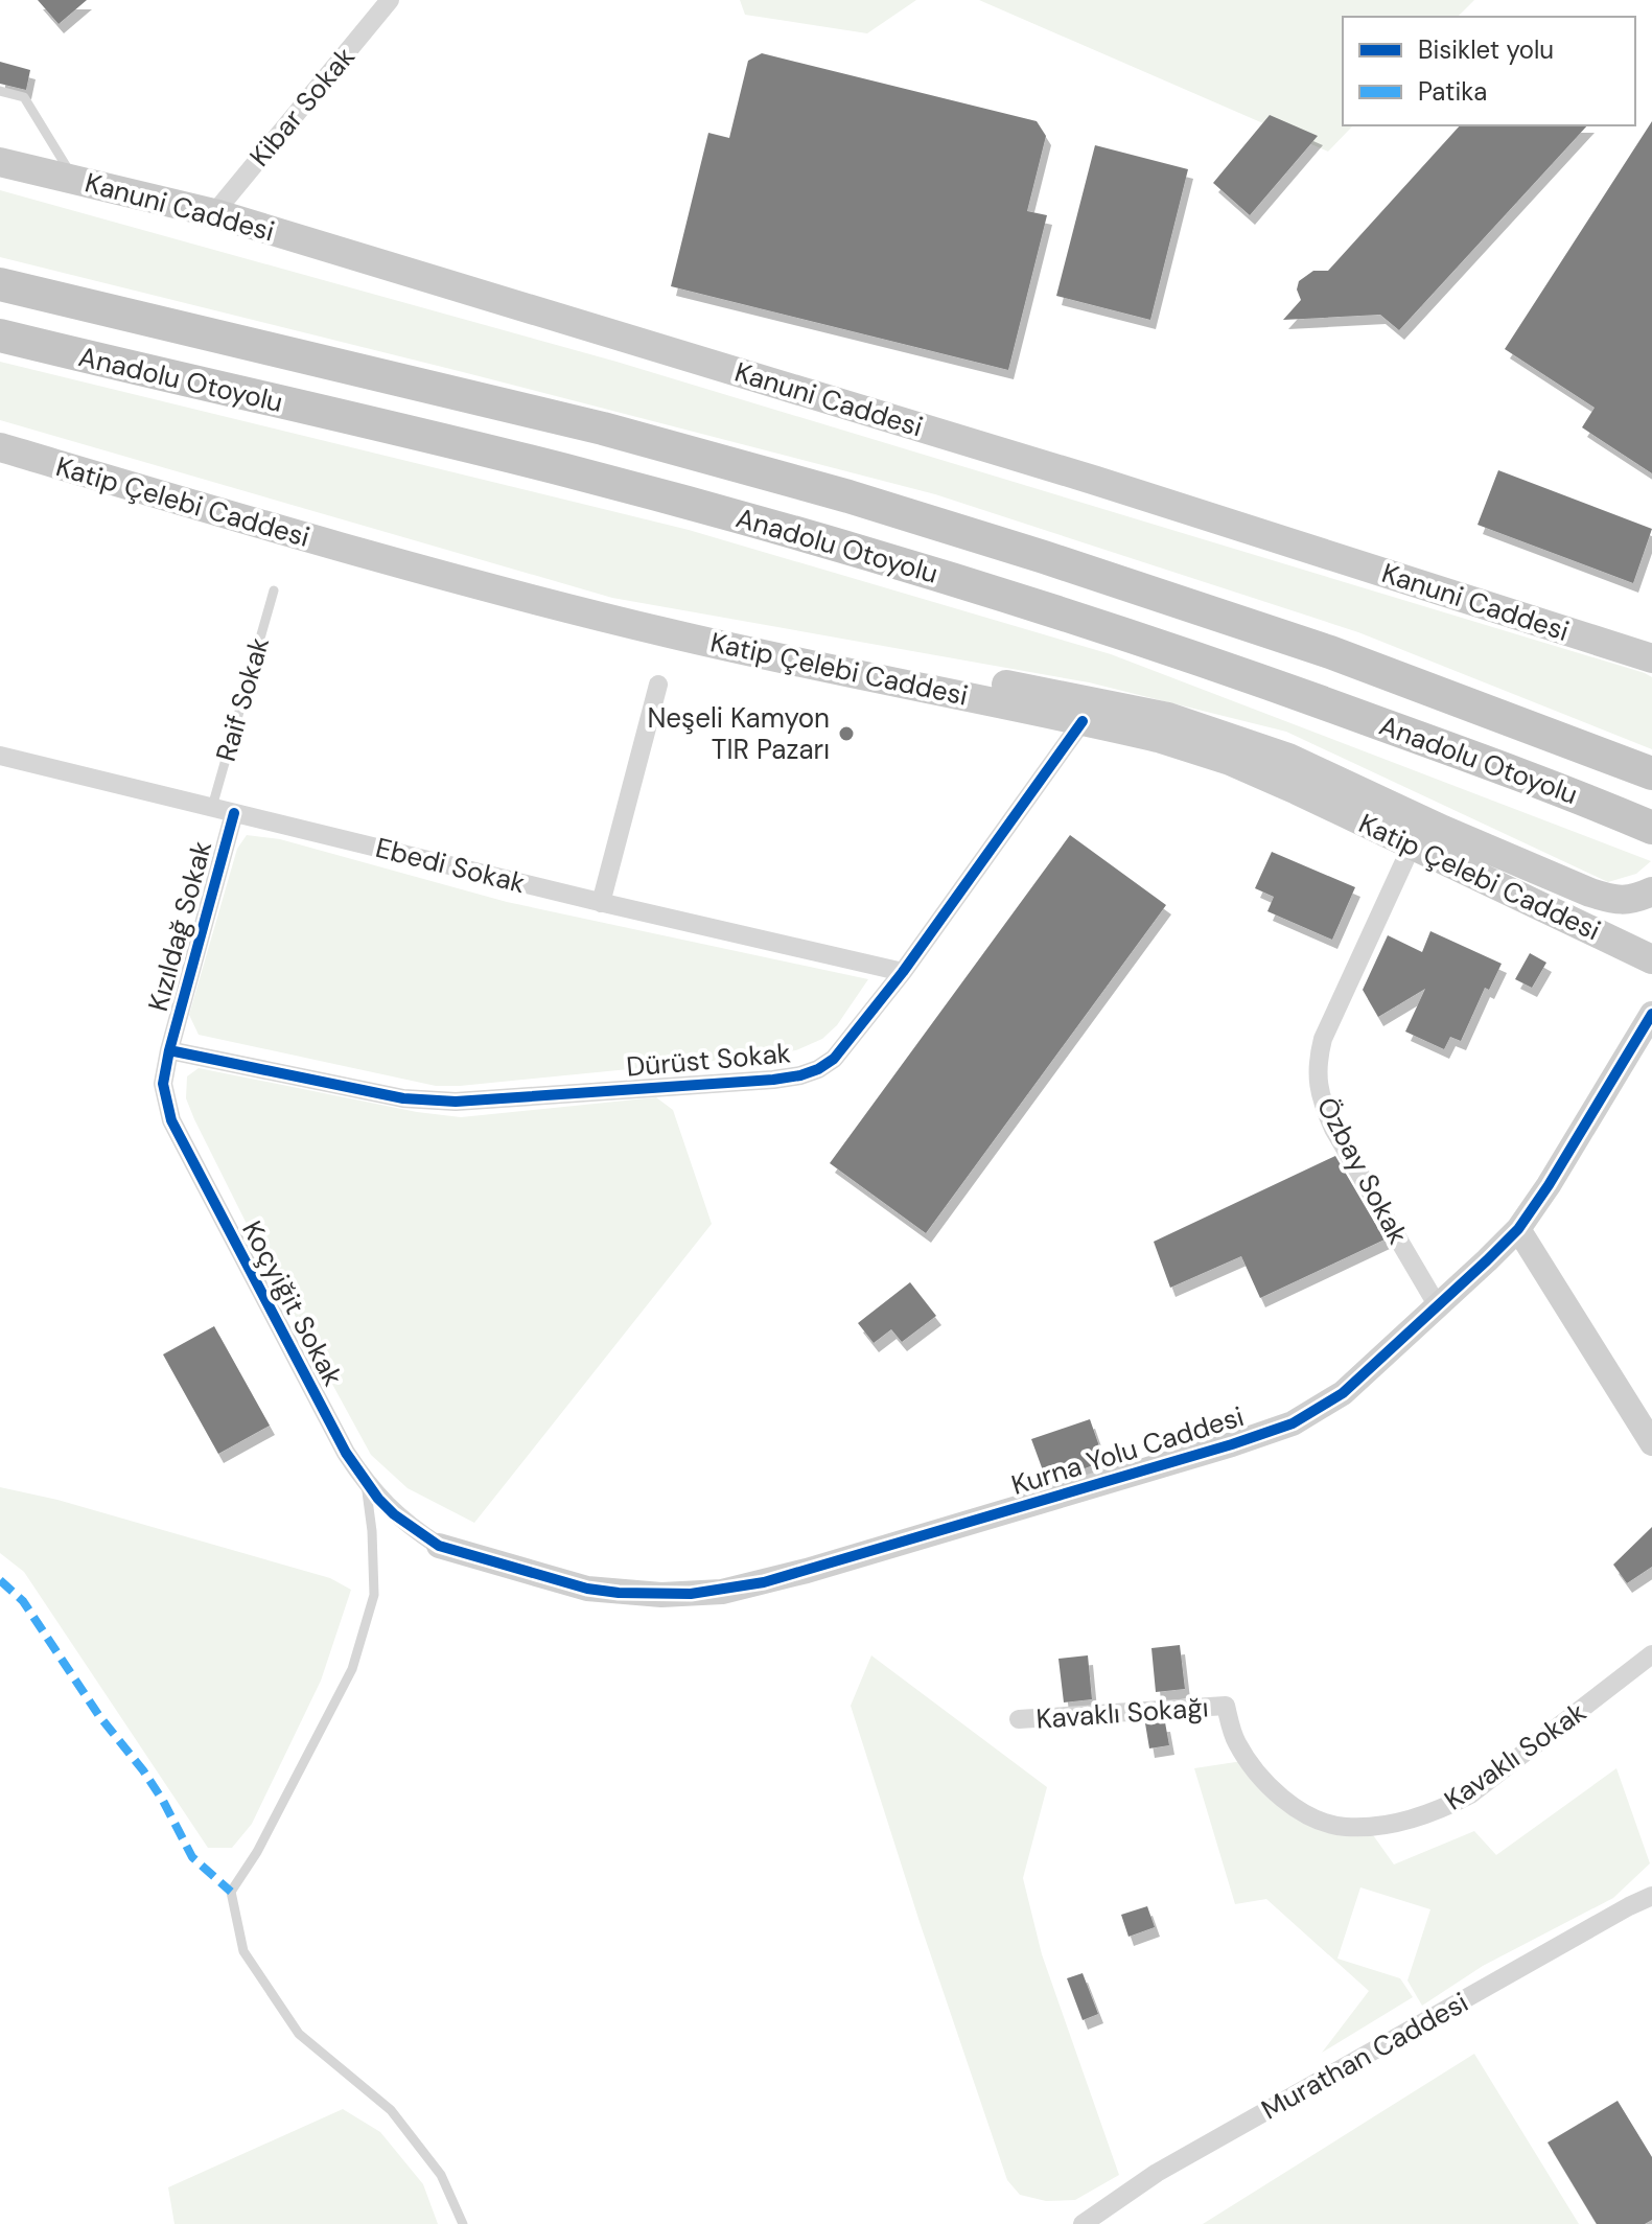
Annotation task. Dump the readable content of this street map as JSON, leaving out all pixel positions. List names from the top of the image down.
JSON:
{
  "streets": {
    "highway": ["Anadolu Otoyolu"],
    "main road": ["Kanuni Caddesi", "Katip Çelebi Caddesi"],
    "street": [
      "Kibar Sokak",
      "Ebedi Sokak",
      "Kızıldağ Sokak",
      "Dürüst Sokak",
      "Özbay Sokak",
      "Koçyiğit Sokak",
      "Kurna Yolu Caddesi",
      "Kavaklı Sokağı",
      "Kavaklı Sokak",
      "Murathan Caddesi"
    ],
    "lane": ["Raif Sokak"]
  },
  "crossings": [
    ["Kibar Sokak", "Kanuni Caddesi"],
    ["Katip Çelebi Caddesi", "Dürüst Sokak"],
    ["Katip Çelebi Caddesi", "Özbay Sokak"],
    ["Raif Sokak", "Ebedi Sokak"],
    ["Ebedi Sokak", "Kızıldağ Sokak"],
    ["Ebedi Sokak", "Dürüst Sokak"],
    ["Kızıldağ Sokak", "Dürüst Sokak"],
    ["Kızıldağ Sokak", "Koçyiğit Sokak"],
    ["Dürüst Sokak", "Koçyiğit Sokak"],
    ["Özbay Sokak", "Kurna Yolu Caddesi"],
    ["Koçyiğit Sokak", "Kurna Yolu Caddesi"],
    ["Kavaklı Sokağı", "Kavaklı Sokak"]
  ],
  "places": ["Neşeli Kamyon TIR Pazarı"],
  "legend": ["Bisiklet yolu", "Patika"]
}
